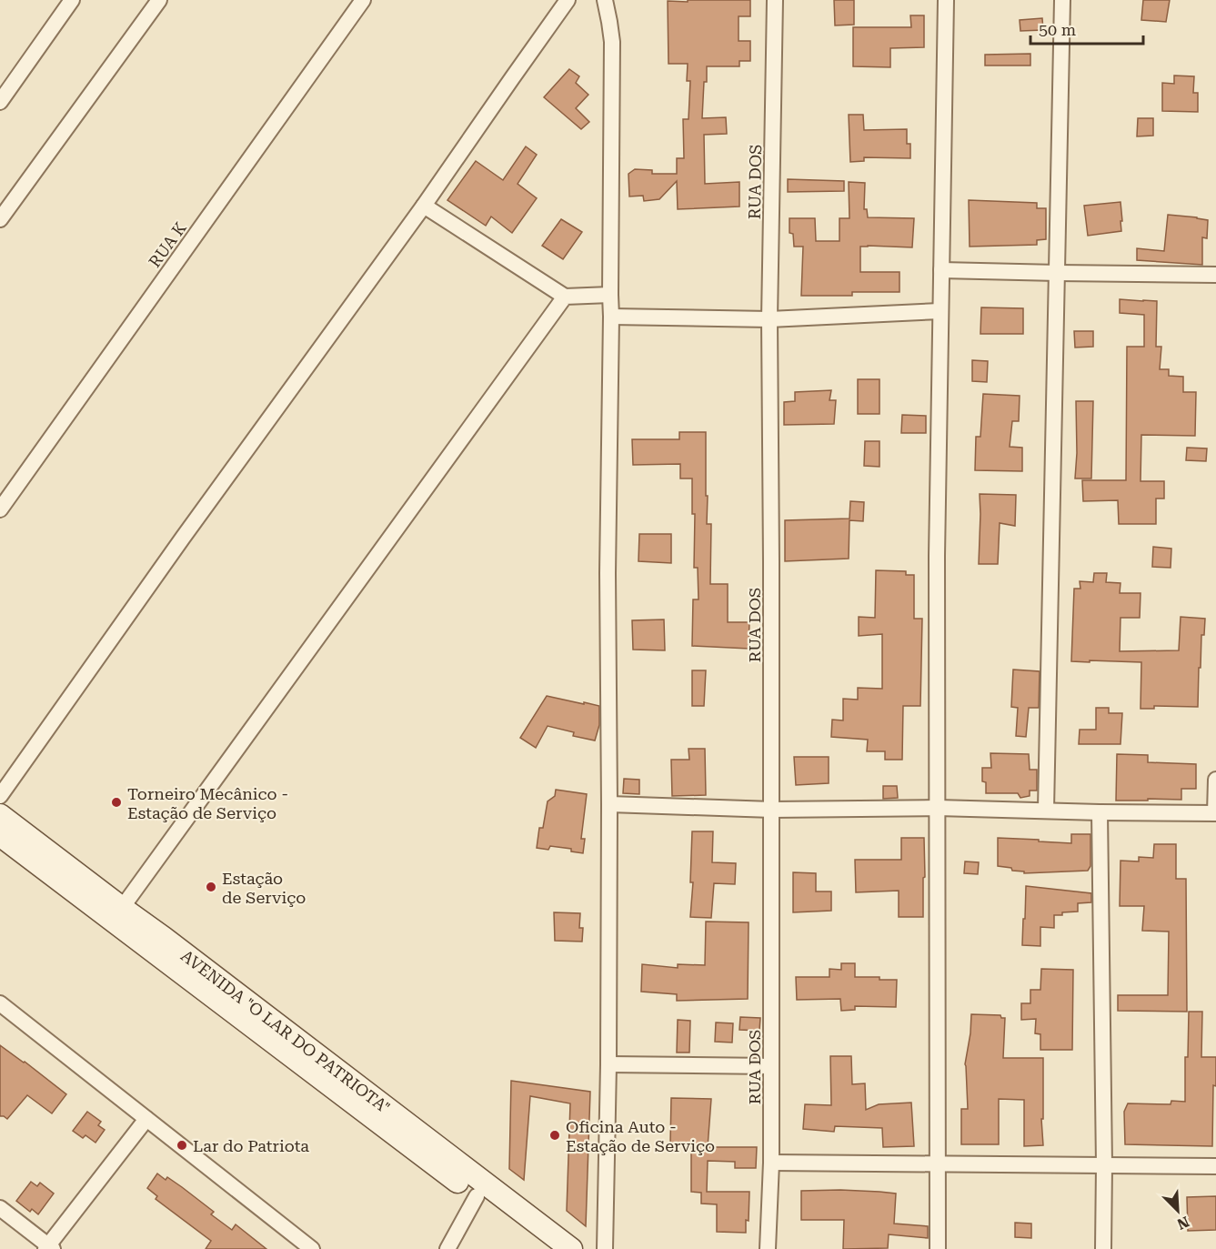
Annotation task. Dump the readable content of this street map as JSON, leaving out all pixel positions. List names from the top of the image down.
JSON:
{
  "streets": {
    "main road": ["AVENIDA \"O LAR DO PATRIOTA\""],
    "street": ["RUA DOS", "RUA K"]
  },
  "places": [
    "Torneiro Mecânico - Estação de Serviço",
    "Estação de Serviço",
    "Oficina Auto - Estação de Serviço",
    "Lar do Patriota"
  ],
  "scale_bar": "50 m",
  "north": "bottom right"
}
